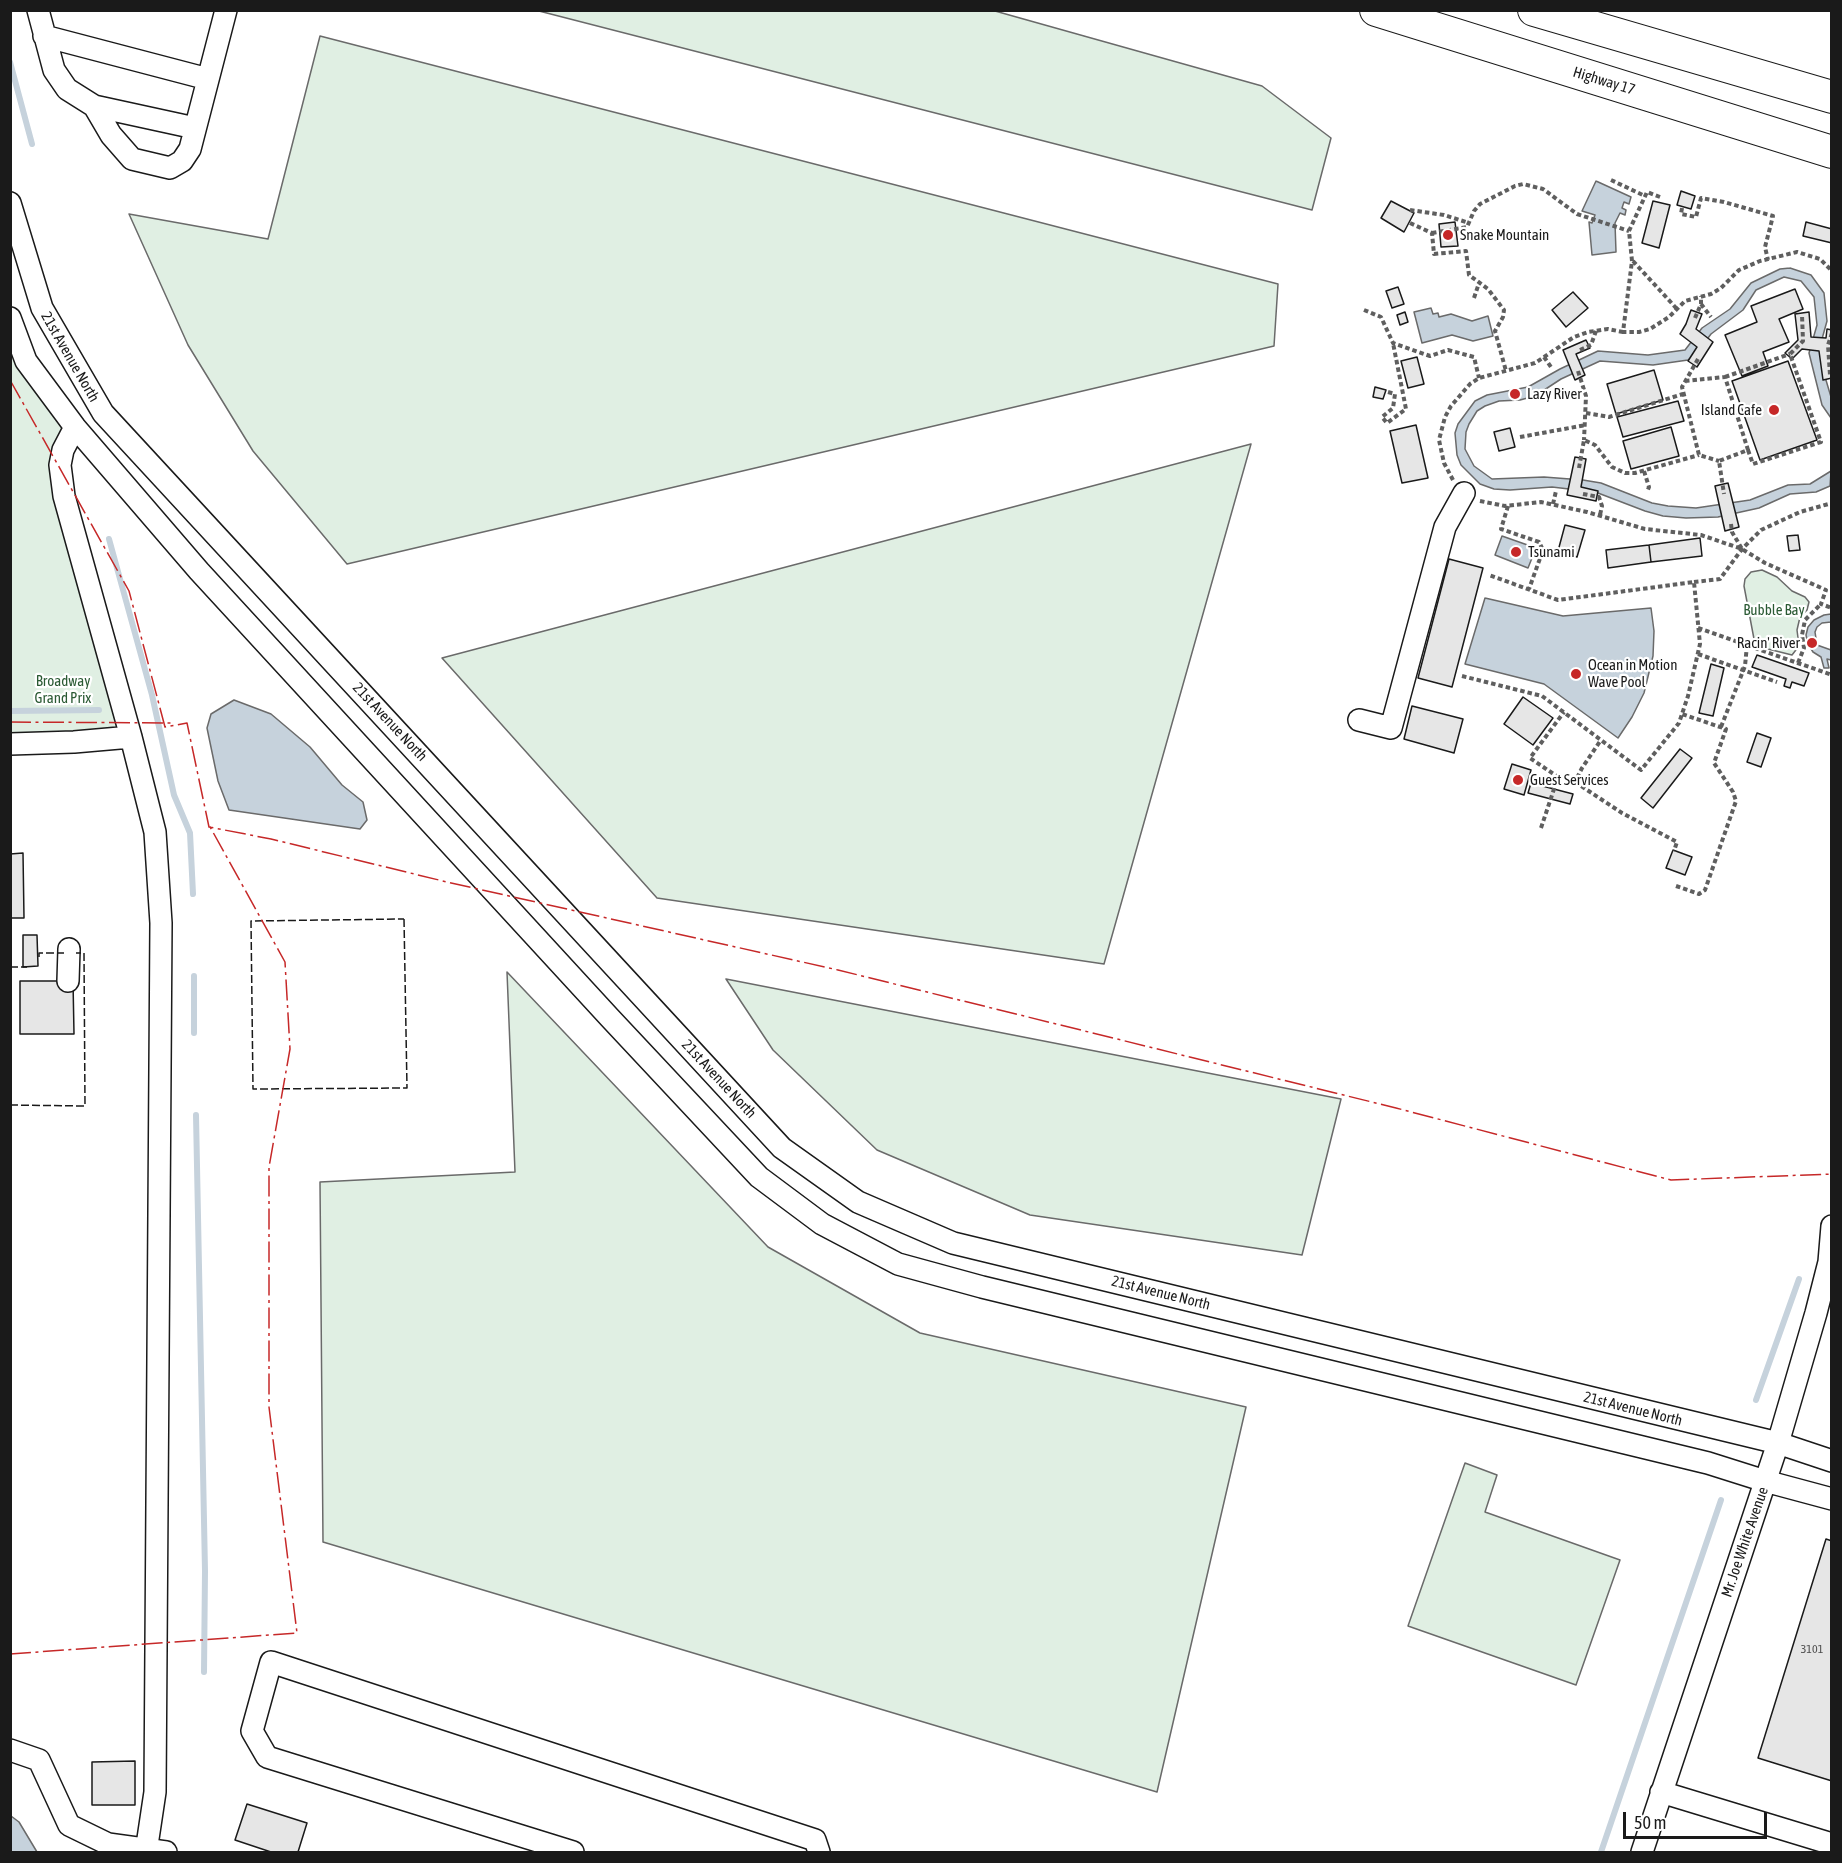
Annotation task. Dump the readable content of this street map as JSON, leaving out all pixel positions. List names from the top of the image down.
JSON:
{
  "streets": {
    "highway": ["Highway 17"],
    "street": ["21st Avenue North", "Mr. Joe White Avenue"]
  },
  "crossings": [
    ["21st Avenue North", "Mr. Joe White Avenue"]
  ],
  "parks": ["Bubble Bay", "Broadway Grand Prix"],
  "places": [
    "Snake Mountain",
    "Lazy River",
    "Island Cafe",
    "Tsunami",
    "Racin' River",
    "Ocean in Motion Wave Pool",
    "Guest Services"
  ],
  "house_numbers": ["3101"],
  "scale_bar": "50 m"
}
